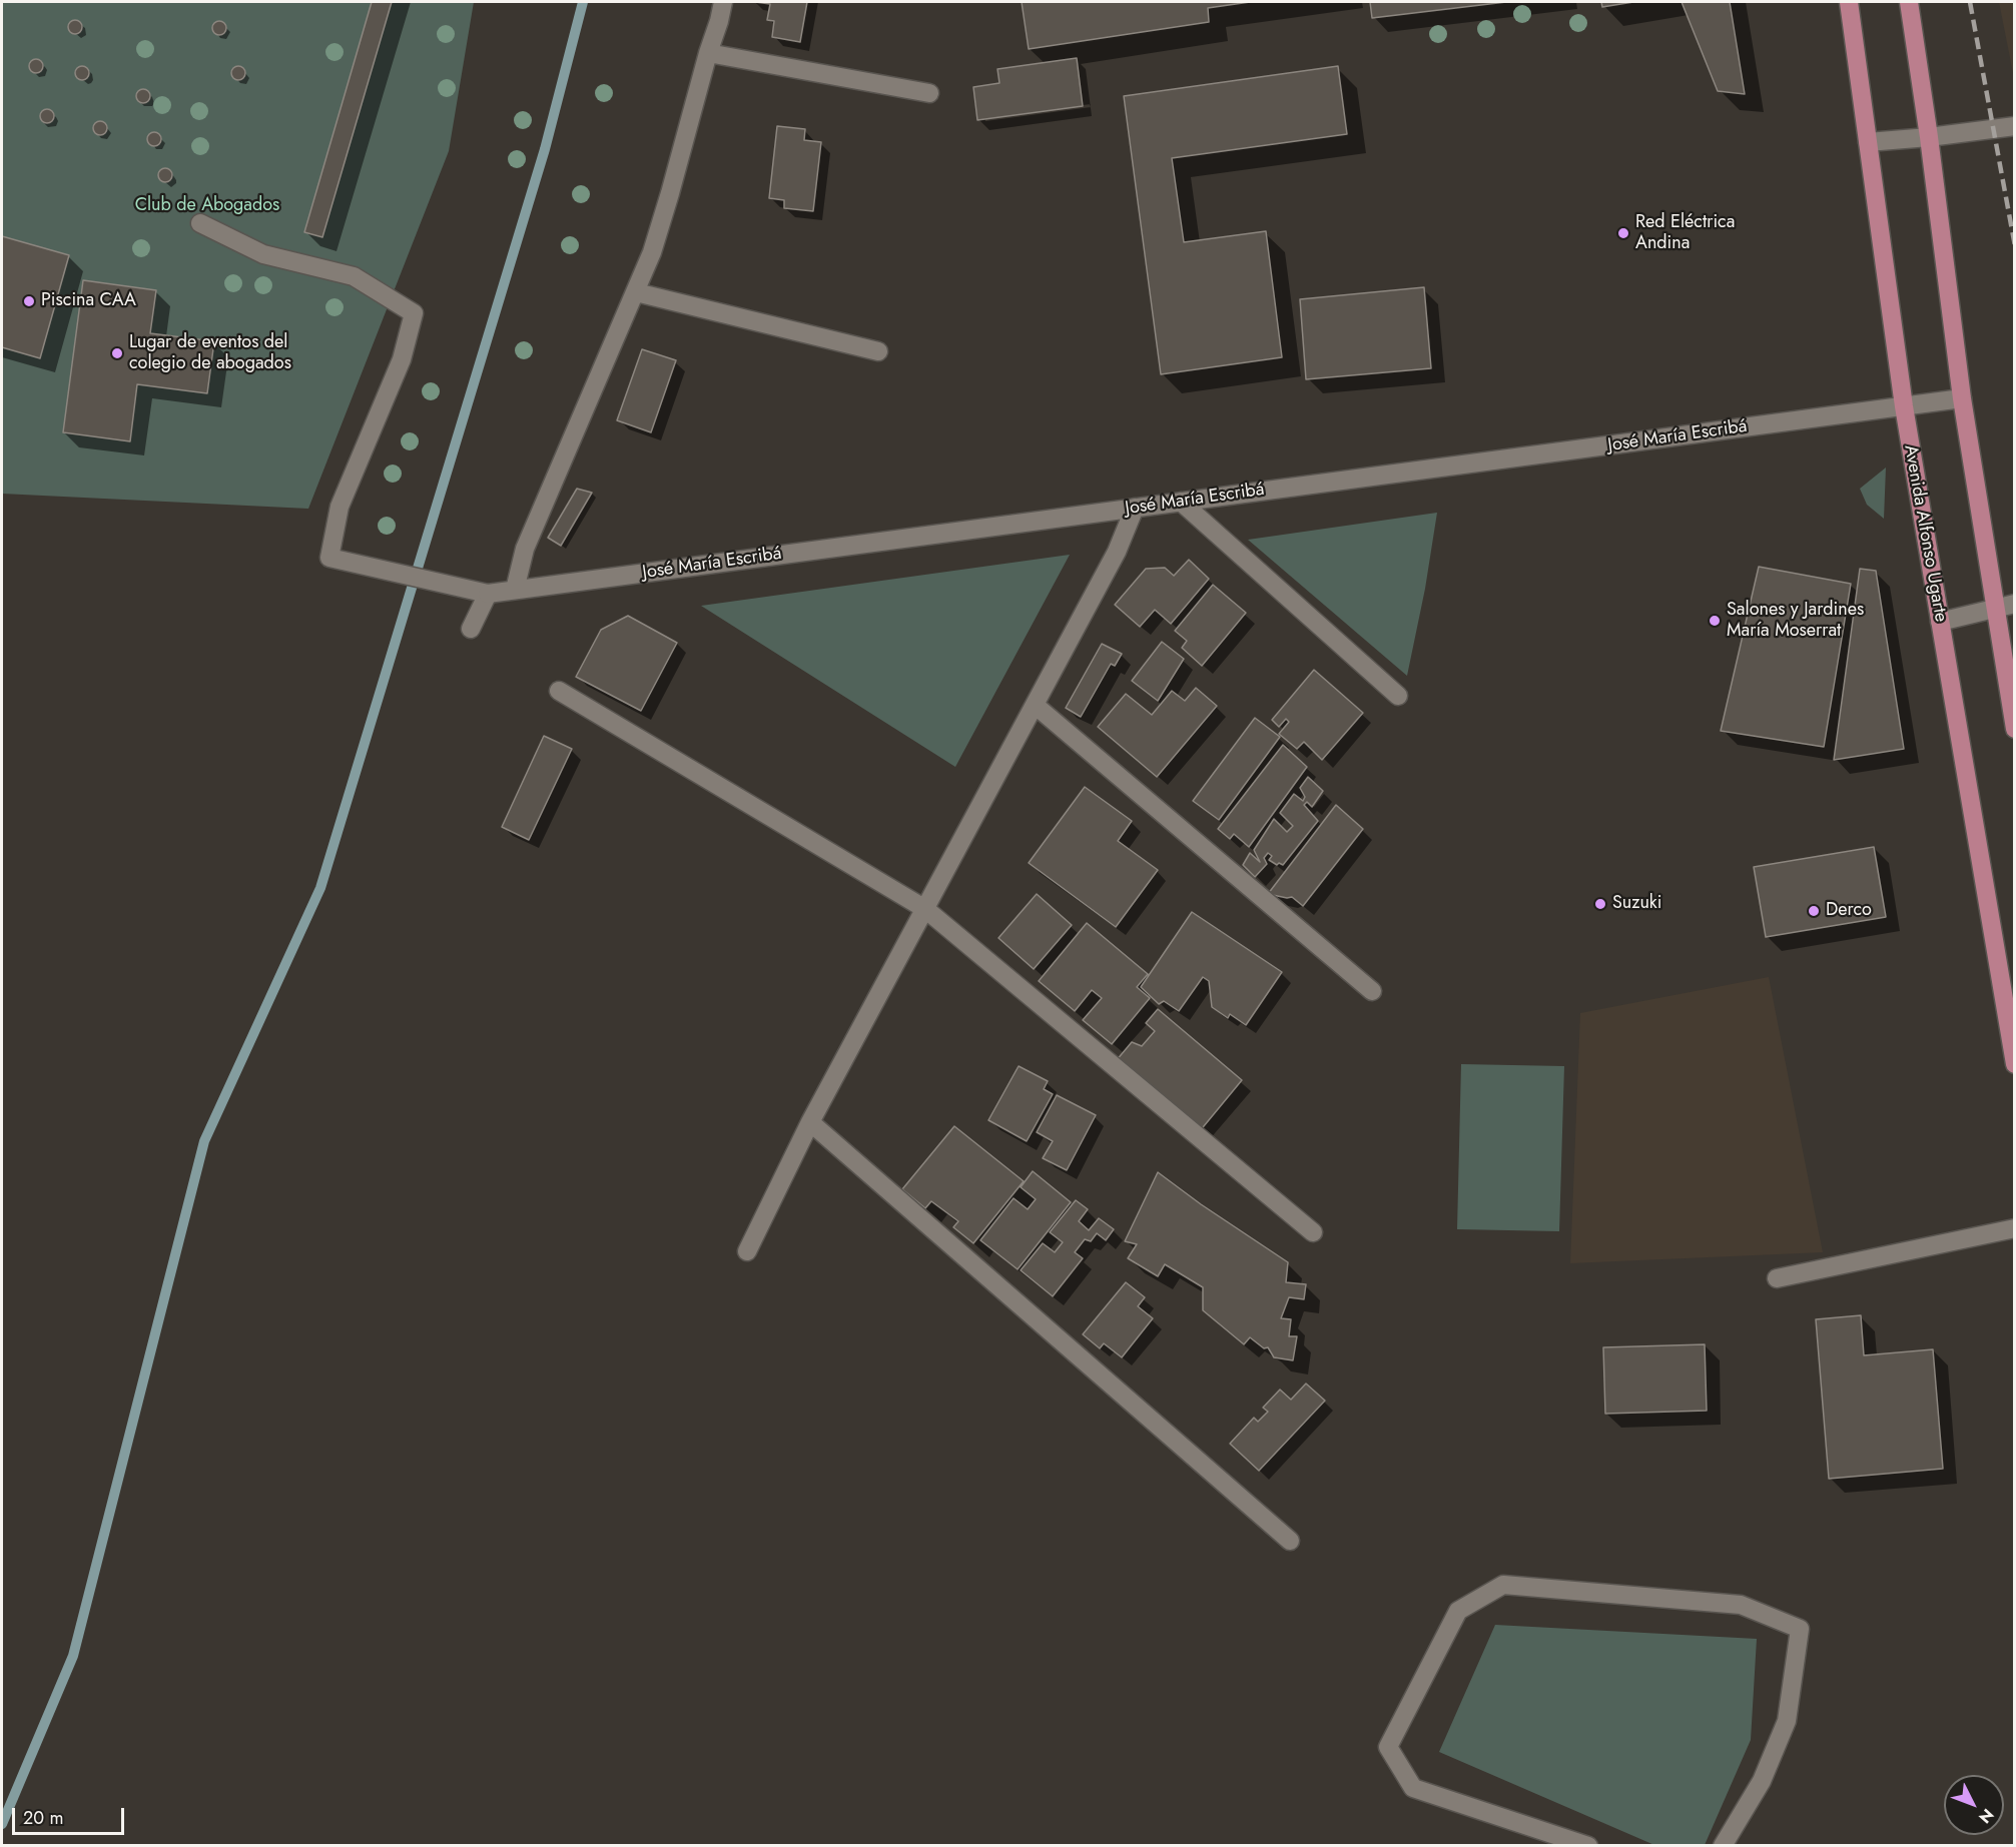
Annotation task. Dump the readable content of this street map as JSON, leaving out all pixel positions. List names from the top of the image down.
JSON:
{
  "streets": {
    "main road": ["Avenida Alfonso Ugarte"],
    "street": ["José María Escribá"]
  },
  "crossings": [
    ["José María Escribá", "Avenida Alfonso Ugarte"]
  ],
  "parks": ["Club de Abogados"],
  "places": [
    "Red Eléctrica Andina",
    "Piscina CAA",
    "Lugar de eventos del colegio de abogados",
    "Salones y Jardines María Moserrat",
    "Suzuki",
    "Derco"
  ],
  "scale_bar": "20 m",
  "north": "bottom right"
}
